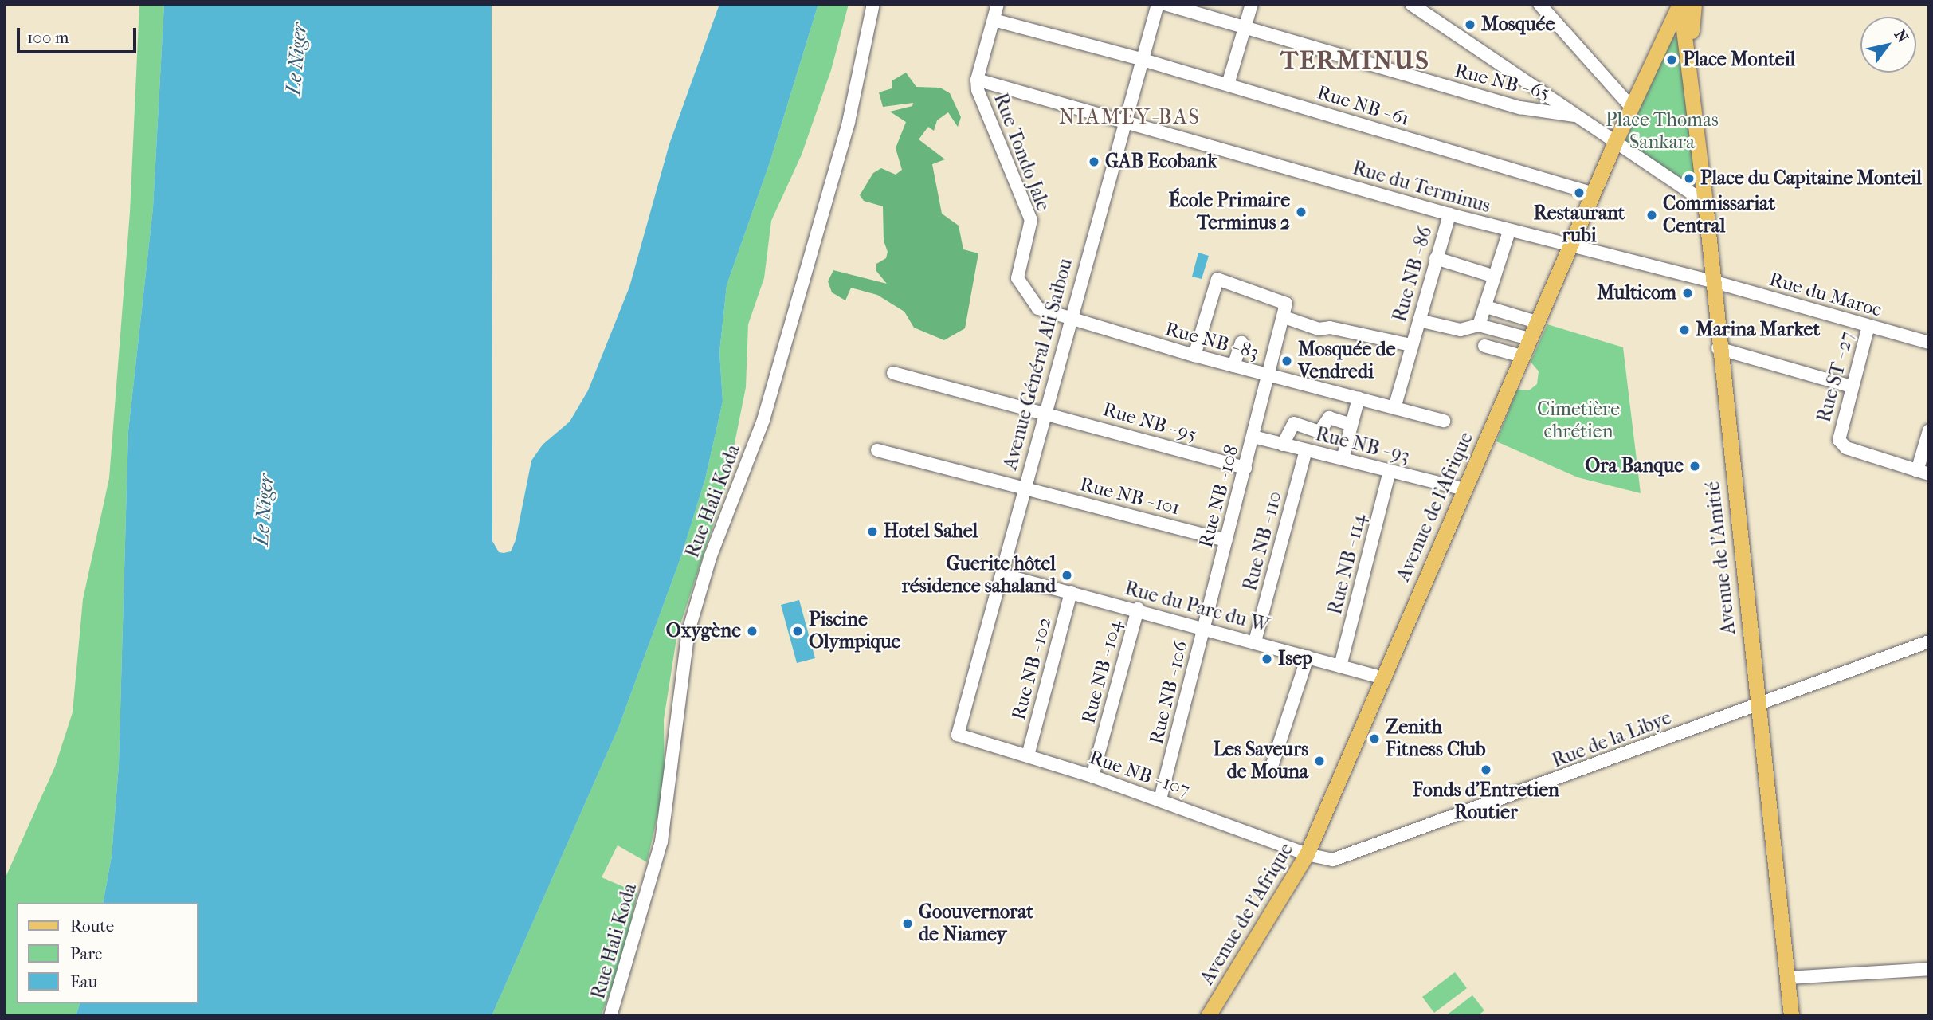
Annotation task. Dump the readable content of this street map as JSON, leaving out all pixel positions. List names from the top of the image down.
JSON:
{
  "streets": {
    "main road": ["Avenue de l'Afrique", "Avenue de l'Amitié"],
    "street": [
      "Rue NB - 65",
      "Rue NB - 61",
      "Rue Tondo Jale",
      "Rue du Terminus",
      "Rue NB - 86",
      "Rue du Maroc",
      "Rue NB - 83",
      "Avenue Général Ali Saibou",
      "Rue ST - 27",
      "Rue NB - 95",
      "Rue NB - 93",
      "Rue NB - 101",
      "Rue NB - 108",
      "Rue Hali Koda",
      "Rue NB - 110",
      "Rue NB - 114",
      "Rue du Parc du W",
      "Rue NB - 102",
      "Rue NB - 104",
      "Rue NB - 106",
      "Rue de la Libye",
      "Rue NB - 107"
    ]
  },
  "crossings": [
    ["Rue NB - 61", "Rue Tondo Jale"],
    ["Rue NB - 61", "Avenue Général Ali Saibou"],
    ["Rue NB - 61", "Avenue de l'Afrique"],
    ["Rue Tondo Jale", "Rue du Terminus"],
    ["Rue Tondo Jale", "Rue NB - 83"],
    ["Rue Tondo Jale", "Avenue Général Ali Saibou"],
    ["Rue du Terminus", "Rue NB - 86"],
    ["Rue du Terminus", "Rue du Maroc"],
    ["Rue du Terminus", "Avenue Général Ali Saibou"],
    ["Rue du Terminus", "Avenue de l'Afrique"],
    ["Rue du Terminus", "Avenue de l'Amitié"],
    ["Rue NB - 86", "Rue NB - 83"],
    ["Rue du Maroc", "Rue ST - 27"],
    ["Rue du Maroc", "Avenue de l'Amitié"],
    ["Rue NB - 83", "Avenue Général Ali Saibou"],
    ["Rue NB - 83", "Rue NB - 108"],
    ["Avenue Général Ali Saibou", "Rue NB - 95"],
    ["Avenue Général Ali Saibou", "Rue NB - 101"],
    ["Avenue Général Ali Saibou", "Rue du Parc du W"],
    ["Avenue Général Ali Saibou", "Rue NB - 107"],
    ["Rue NB - 95", "Rue NB - 108"],
    ["Rue NB - 93", "Rue NB - 108"],
    ["Rue NB - 93", "Avenue de l'Afrique"],
    ["Rue NB - 93", "Rue NB - 110"],
    ["Rue NB - 93", "Rue NB - 114"],
    ["Rue NB - 101", "Rue NB - 108"],
    ["Rue NB - 108", "Rue du Parc du W"],
    ["Rue NB - 108", "Rue NB - 106"],
    ["Avenue de l'Afrique", "Avenue de l'Amitié"],
    ["Avenue de l'Afrique", "Rue du Parc du W"],
    ["Avenue de l'Afrique", "Rue de la Libye"],
    ["Avenue de l'Afrique", "Rue NB - 107"],
    ["Rue NB - 110", "Rue du Parc du W"],
    ["Avenue de l'Amitié", "Rue de la Libye"],
    ["Rue NB - 114", "Rue du Parc du W"],
    ["Rue du Parc du W", "Rue NB - 102"],
    ["Rue du Parc du W", "Rue NB - 104"],
    ["Rue du Parc du W", "Rue NB - 106"],
    ["Rue NB - 102", "Rue NB - 107"],
    ["Rue NB - 104", "Rue NB - 107"],
    ["Rue NB - 106", "Rue NB - 107"],
    ["Rue de la Libye", "Rue NB - 107"]
  ],
  "districts": ["TERMINUS", "NIAMEY-BAS"],
  "water": ["Le Niger"],
  "parks": ["Place Thomas Sankara", "Cimetière chrétien"],
  "places": [
    "Mosquée",
    "Place Monteil",
    "GAB Ecobank",
    "Place du Capitaine Monteil",
    "Restaurant rubi",
    "École Primaire Terminus 2",
    "Commissariat Central",
    "Multicom",
    "Marina Market",
    "Mosquée de Vendredi",
    "Ora Banque",
    "Hotel Sahel",
    "Guerite hôtel résidence sahaland",
    "Oxygène",
    "Piscine Olympique",
    "Isep",
    "Zenith Fitness Club",
    "Les Saveurs de Mouna",
    "Fonds d'Entretien Routier",
    "Goouvernorat de Niamey"
  ],
  "legend": ["Route", "Parc", "Eau"],
  "scale_bar": "100 m",
  "north": "top right"
}
